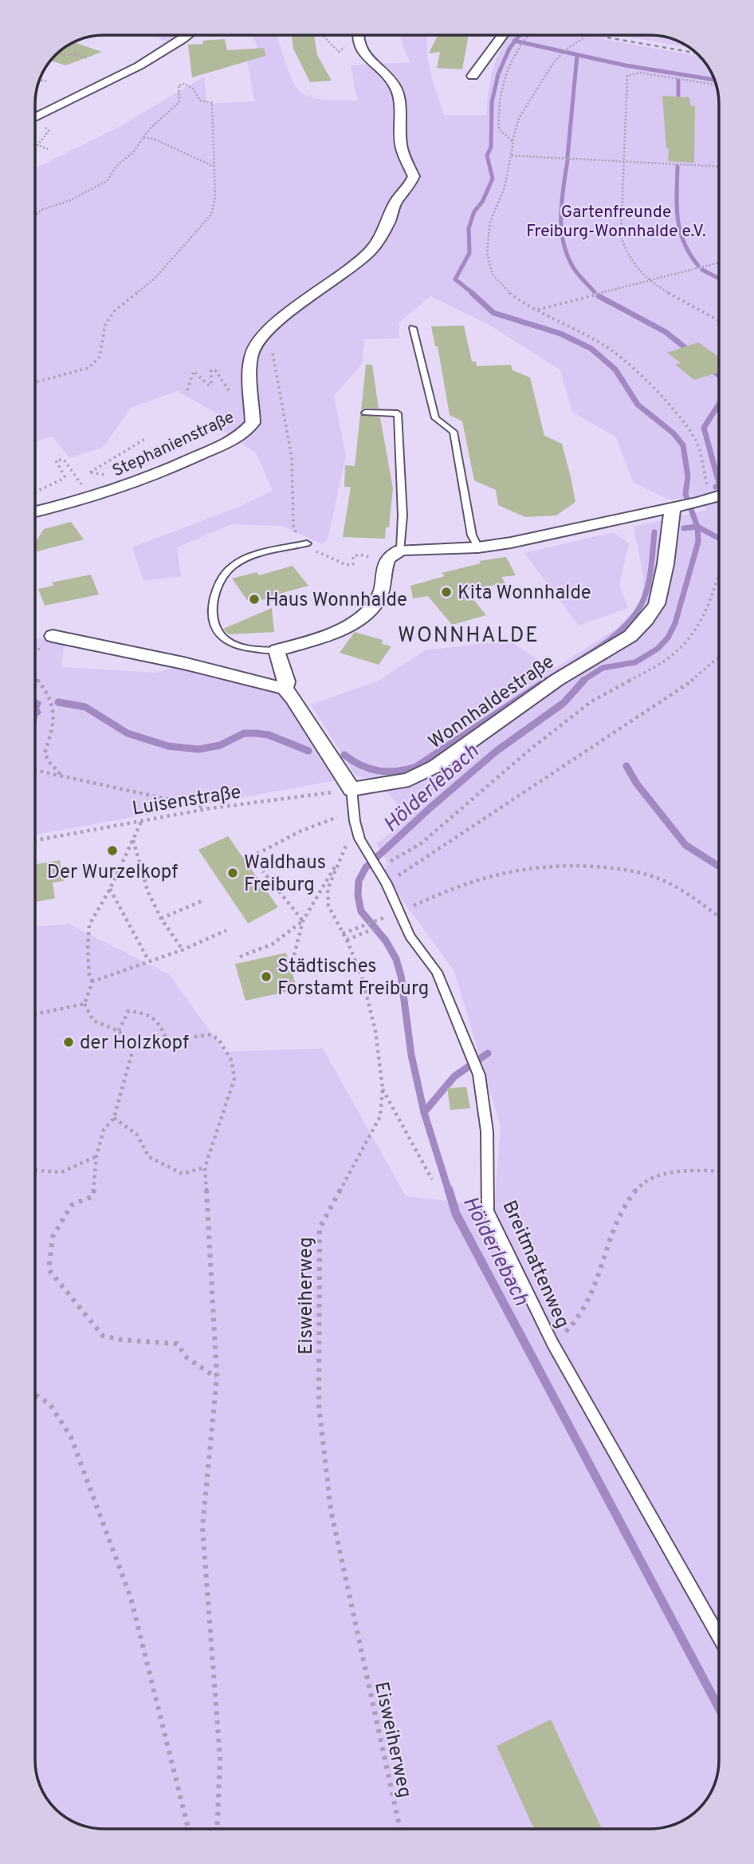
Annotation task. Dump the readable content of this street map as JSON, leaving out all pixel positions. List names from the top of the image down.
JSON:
{
  "streets": {
    "street": ["Stephanienstraße", "Wonnhaldestraße"],
    "lane": ["Breitmattenweg"],
    "path": ["Luisenstraße", "Eisweiherweg"]
  },
  "crossings": [
    ["Wonnhaldestraße", "Luisenstraße"],
    ["Wonnhaldestraße", "Breitmattenweg"],
    ["Luisenstraße", "Breitmattenweg"]
  ],
  "districts": ["WONNHALDE"],
  "water": ["Hölderlebach"],
  "parks": ["Gartenfreunde Freiburg-Wonnhalde e.V."],
  "places": [
    "Kita Wonnhalde",
    "Haus Wonnhalde",
    "Der Wurzelkopf",
    "Waldhaus Freiburg",
    "Städtisches Forstamt Freiburg",
    "der Holzkopf"
  ]
}
